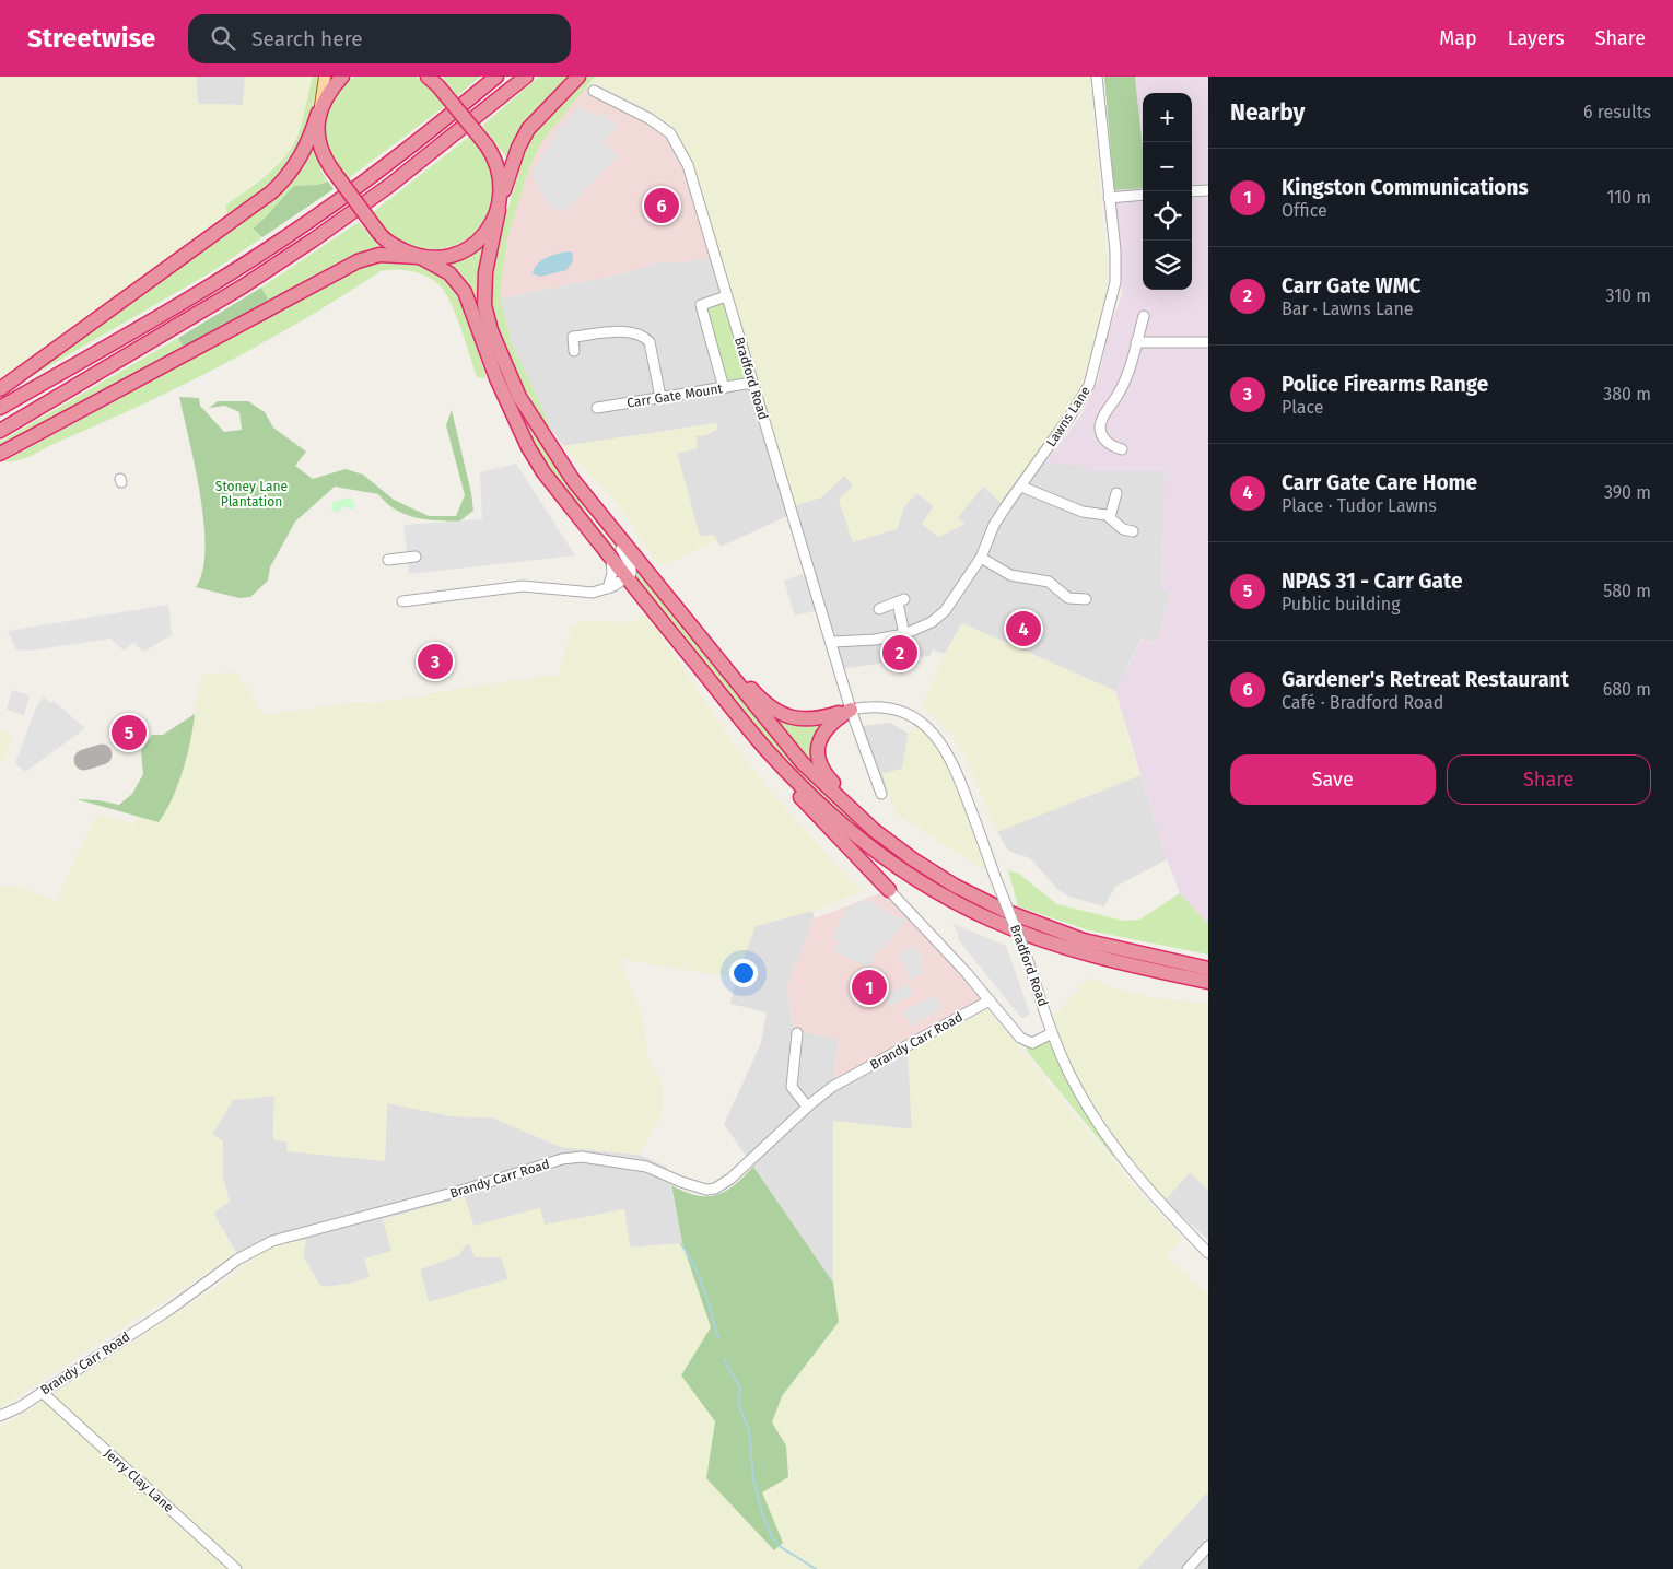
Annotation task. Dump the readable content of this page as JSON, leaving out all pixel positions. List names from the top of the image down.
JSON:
{
  "streets": {
    "street": [
      "Bradford Road",
      "Carr Gate Mount",
      "Lawns Lane",
      "Brandy Carr Road",
      "Jerry Clay Lane"
    ]
  },
  "crossings": [
    ["Bradford Road", "Carr Gate Mount"],
    ["Bradford Road", "Lawns Lane"],
    ["Brandy Carr Road", "Jerry Clay Lane"]
  ],
  "parks": ["Stoney Lane Plantation"],
  "page": {
    "header": "Streetwise",
    "search": "Search here",
    "nav": ["Map", "Layers", "Share"],
    "heading": ["Nearby", "6 results"],
    "map_buttons": ["+", "−"],
    "list": [
      {
        "mark": "1",
        "name": "Kingston Communications",
        "note": "Office",
        "value": "110 m"
      },
      {
        "mark": "2",
        "name": "Carr Gate WMC",
        "note": "Bar · Lawns Lane",
        "value": "310 m"
      },
      {
        "mark": "3",
        "name": "Police Firearms Range",
        "note": "Place",
        "value": "380 m"
      },
      {
        "mark": "4",
        "name": "Carr Gate Care Home",
        "note": "Place · Tudor Lawns",
        "value": "390 m"
      },
      {
        "mark": "5",
        "name": "NPAS 31 - Carr Gate",
        "note": "Public building",
        "value": "580 m"
      },
      {
        "mark": "6",
        "name": "Gardener's Retreat Restaurant",
        "note": "Café · Bradford Road",
        "value": "680 m"
      }
    ],
    "pins": [
      "6",
      "4",
      "2",
      "3",
      "5",
      "1"
    ],
    "buttons": ["Save", "Share"]
  }
}
